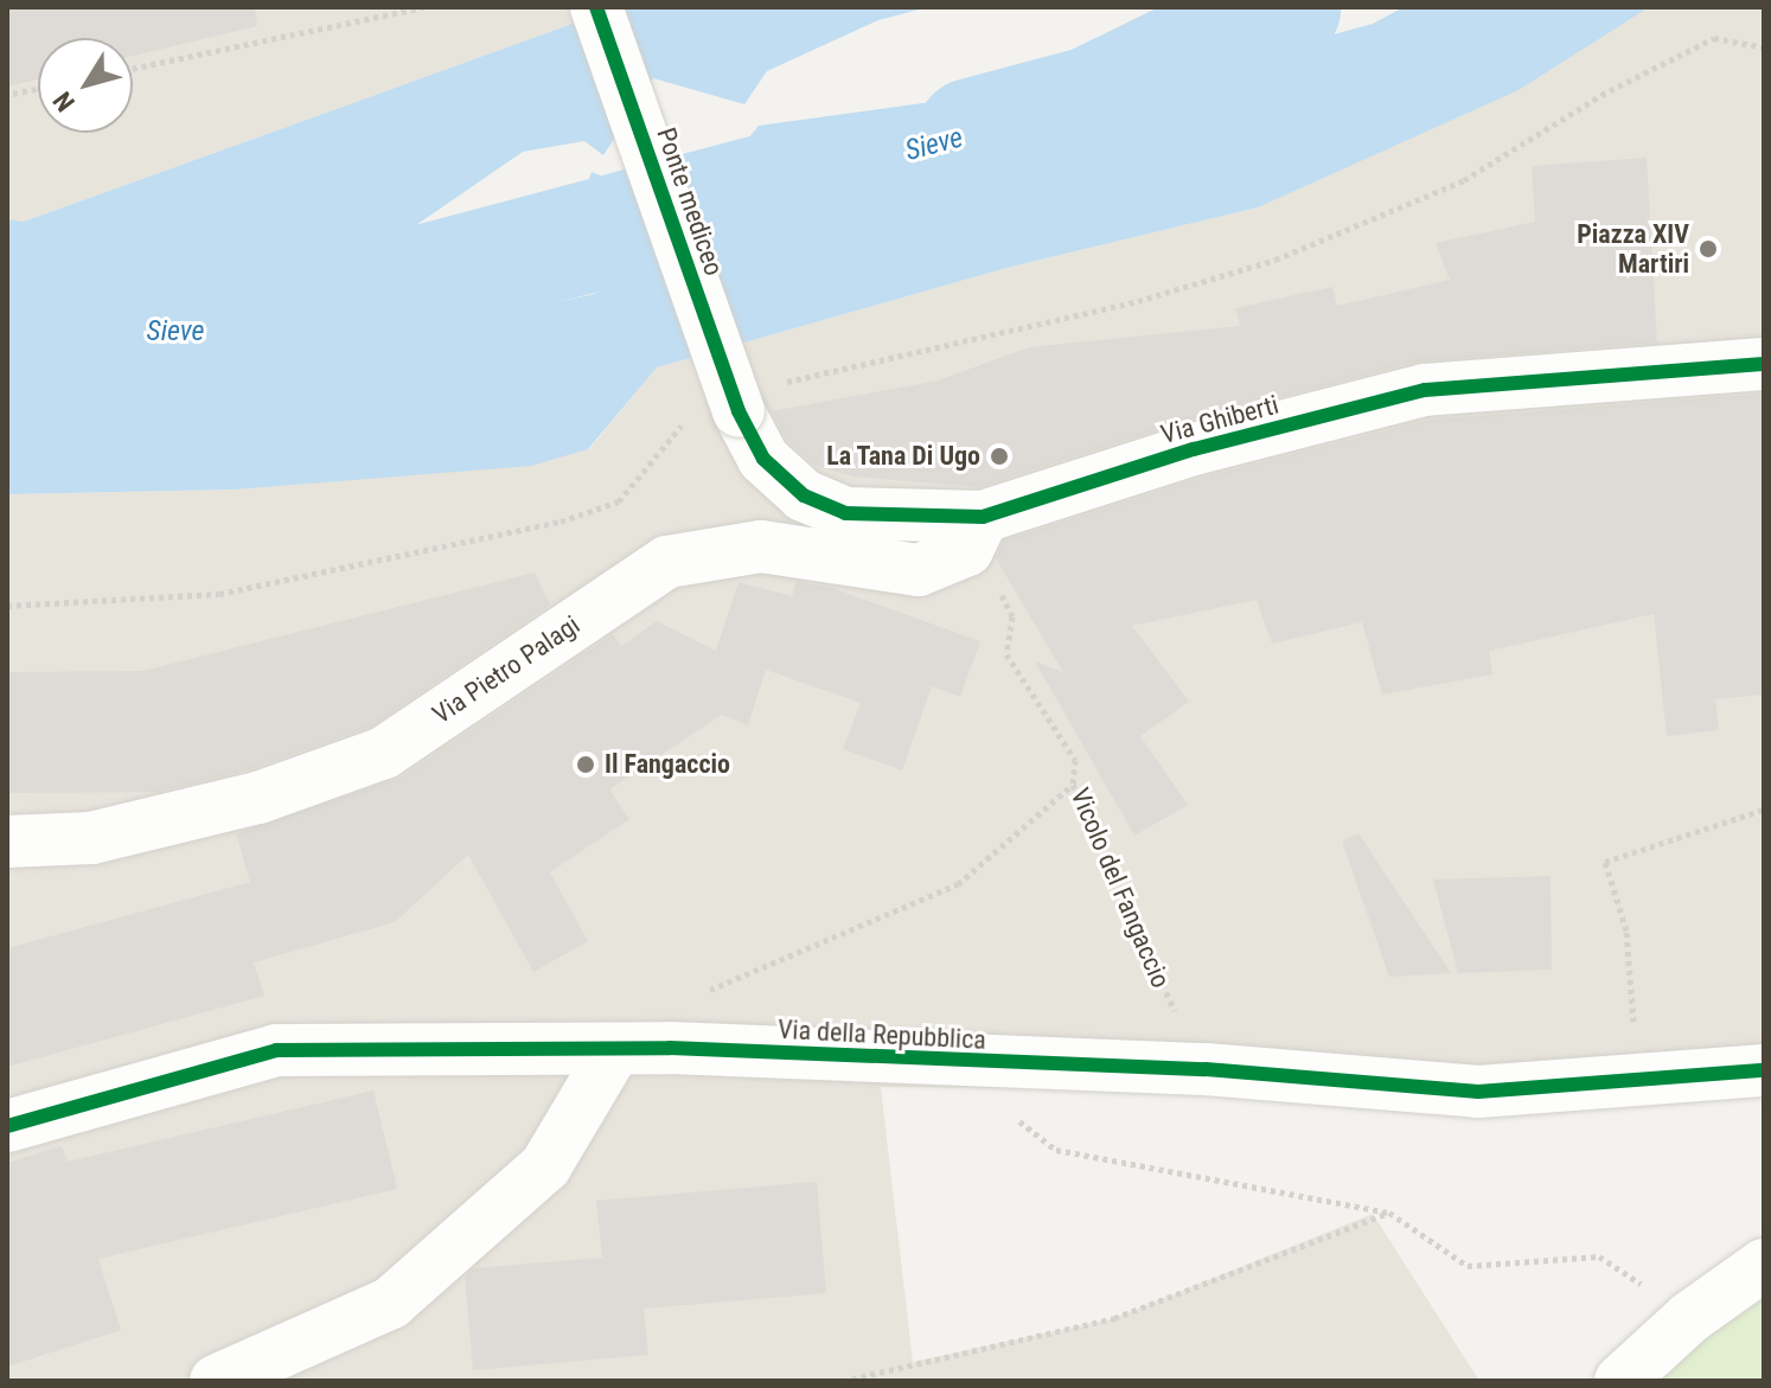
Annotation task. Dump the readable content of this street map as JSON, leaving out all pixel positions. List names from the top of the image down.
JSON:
{
  "streets": {
    "street": [
      "Ponte mediceo",
      "Via Ghiberti",
      "Via Pietro Palagi",
      "Via della Repubblica"
    ],
    "path": ["Vicolo del Fangaccio"]
  },
  "crossings": [
    ["Ponte mediceo", "Via Ghiberti"],
    ["Via Ghiberti", "Via Pietro Palagi"],
    ["Via Ghiberti", "Vicolo del Fangaccio"],
    ["Via Pietro Palagi", "Vicolo del Fangaccio"]
  ],
  "water": ["Sieve"],
  "places": ["Piazza XIV Martiri", "La Tana Di Ugo", "Il Fangaccio"],
  "north": "bottom left"
}
